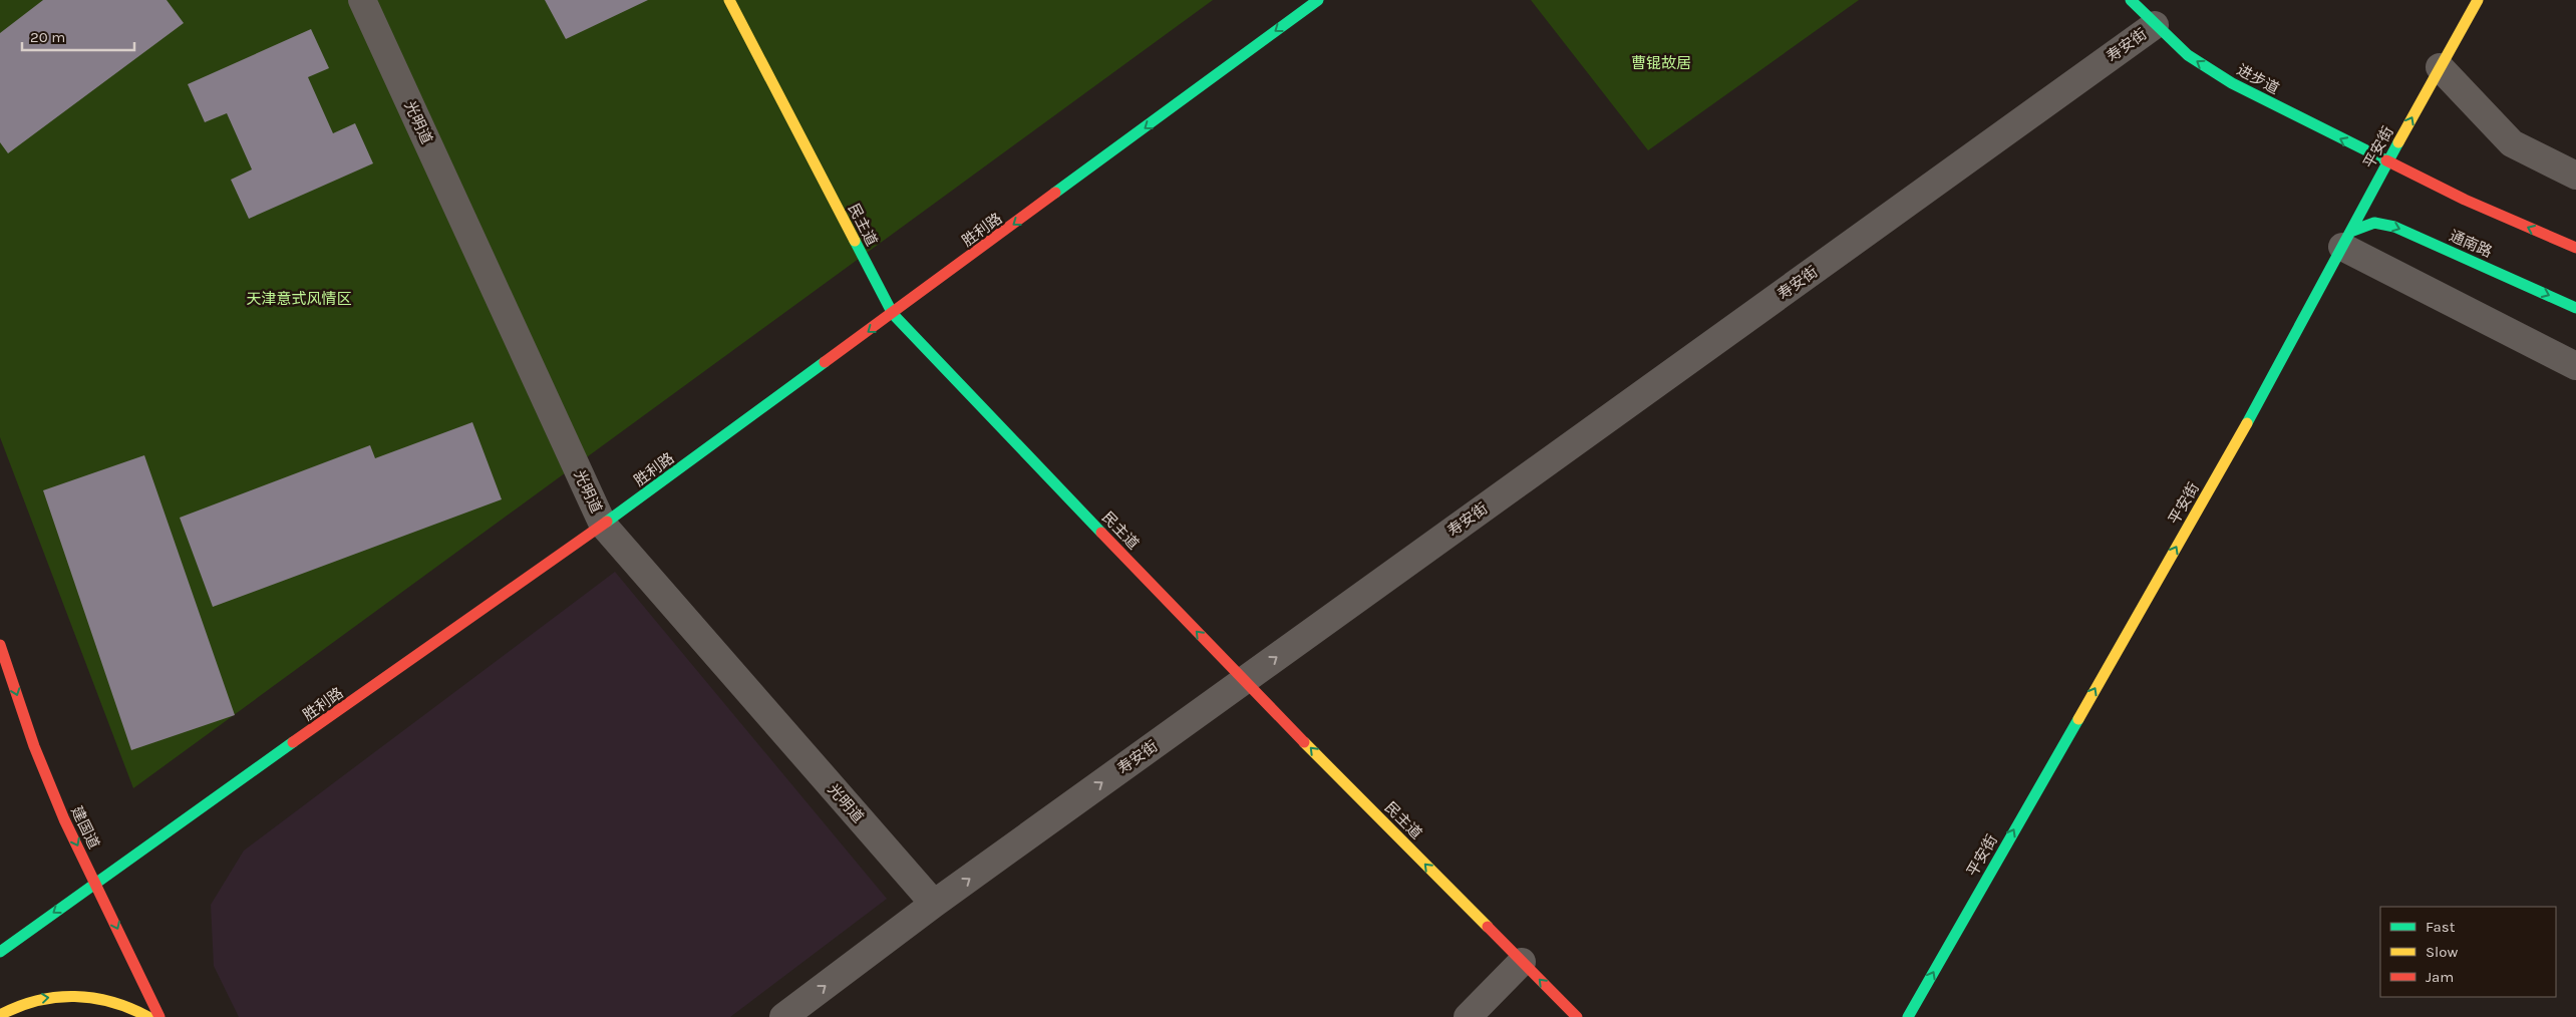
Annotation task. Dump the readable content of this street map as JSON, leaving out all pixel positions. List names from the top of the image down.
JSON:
{
  "streets": {
    "main road": [
      "进步道",
      "平安街",
      "民主道",
      "胜利路",
      "通南路",
      "建国道"
    ],
    "street": ["寿安街", "光明道"]
  },
  "crossings": [
    ["寿安街", "进步道"],
    ["寿安街", "光明道"],
    ["寿安街", "民主道"],
    ["进步道", "平安街"],
    ["光明道", "胜利路"],
    ["平安街", "通南路"],
    ["民主道", "胜利路"],
    ["胜利路", "建国道"]
  ],
  "one_way": [
    "寿安街",
    "进步道",
    "平安街",
    "民主道",
    "胜利路",
    "建国道"
  ],
  "parks": ["曹锟故居", "天津意式风情区"],
  "legend": ["Fast", "Slow", "Jam"],
  "scale_bar": "20 m"
}
